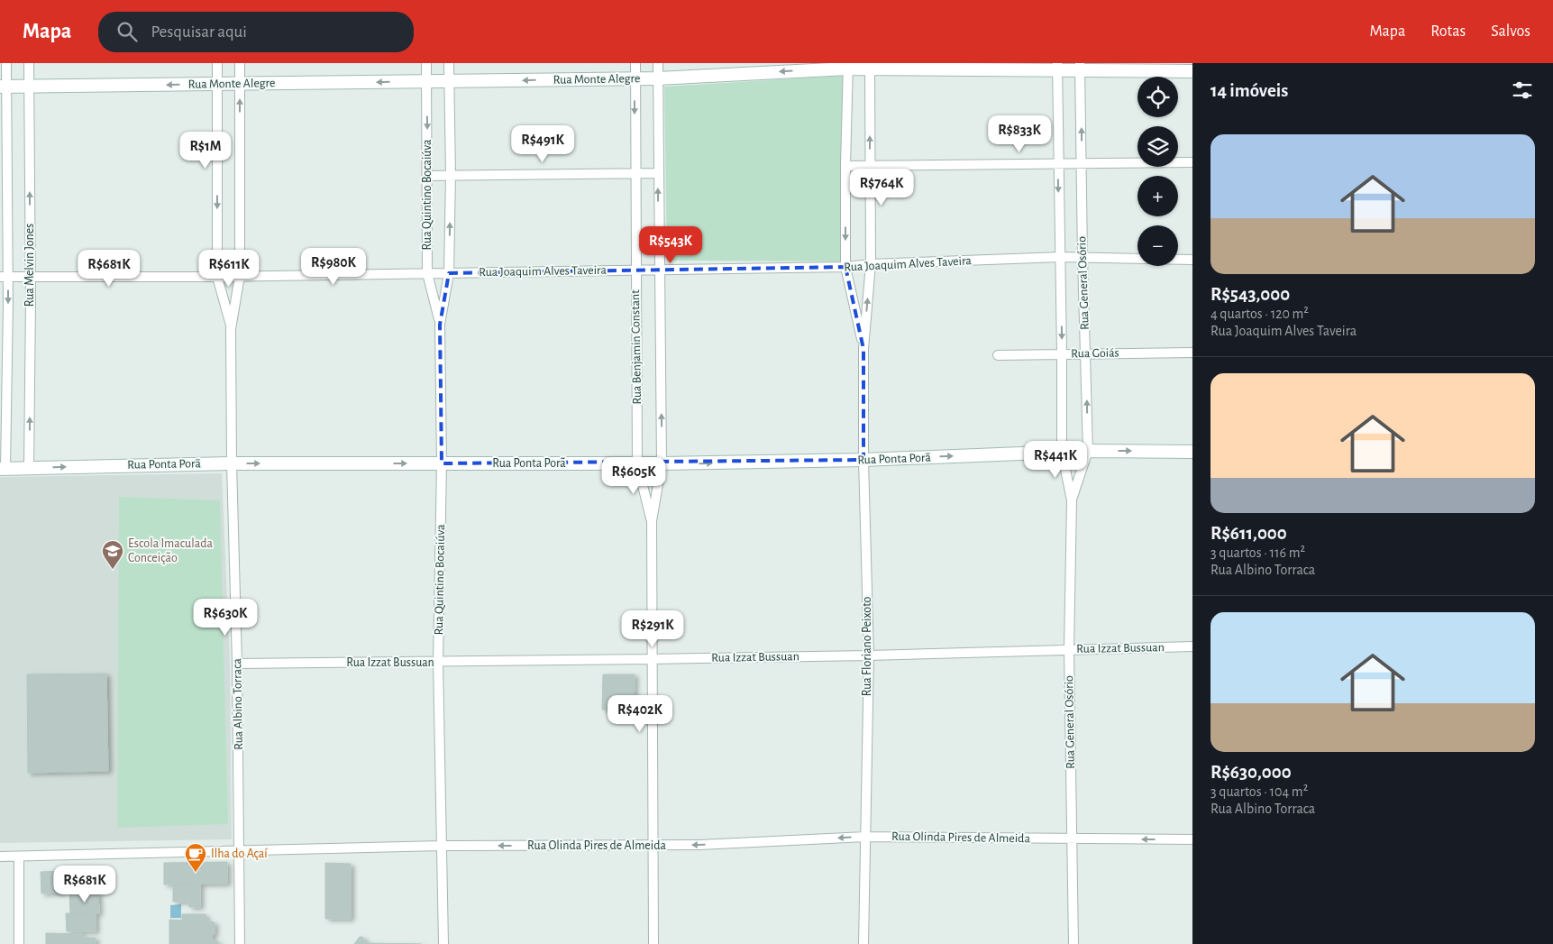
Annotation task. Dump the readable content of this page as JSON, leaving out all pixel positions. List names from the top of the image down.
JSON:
{
  "streets": {
    "street": [
      "Rua Monte Alegre",
      "Rua Quintino Bocaiúva",
      "Rua Joaquim Alves Taveira",
      "Rua Melvin Jones",
      "Rua General Osório",
      "Rua Benjamin Constant",
      "Rua Goiás",
      "Rua Ponta Porã",
      "Rua Floriano Peixoto",
      "Rua Izzat Bussuan",
      "Rua Albino Torraca",
      "Rua Olinda Pires de Almeida"
    ]
  },
  "crossings": [
    ["Rua Monte Alegre", "Rua Quintino Bocaiúva"],
    ["Rua Monte Alegre", "Rua Melvin Jones"],
    ["Rua Monte Alegre", "Rua General Osório"],
    ["Rua Monte Alegre", "Rua Benjamin Constant"],
    ["Rua Monte Alegre", "Rua Floriano Peixoto"],
    ["Rua Monte Alegre", "Rua Albino Torraca"],
    ["Rua Quintino Bocaiúva", "Rua Joaquim Alves Taveira"],
    ["Rua Quintino Bocaiúva", "Rua Ponta Porã"],
    ["Rua Quintino Bocaiúva", "Rua Izzat Bussuan"],
    ["Rua Quintino Bocaiúva", "Rua Olinda Pires de Almeida"],
    ["Rua Joaquim Alves Taveira", "Rua Melvin Jones"],
    ["Rua Joaquim Alves Taveira", "Rua General Osório"],
    ["Rua Joaquim Alves Taveira", "Rua Benjamin Constant"],
    ["Rua Joaquim Alves Taveira", "Rua Floriano Peixoto"],
    ["Rua Joaquim Alves Taveira", "Rua Albino Torraca"],
    ["Rua Melvin Jones", "Rua Ponta Porã"],
    ["Rua General Osório", "Rua Goiás"],
    ["Rua General Osório", "Rua Ponta Porã"],
    ["Rua General Osório", "Rua Izzat Bussuan"],
    ["Rua General Osório", "Rua Olinda Pires de Almeida"],
    ["Rua Benjamin Constant", "Rua Ponta Porã"],
    ["Rua Benjamin Constant", "Rua Izzat Bussuan"],
    ["Rua Benjamin Constant", "Rua Olinda Pires de Almeida"],
    ["Rua Ponta Porã", "Rua Floriano Peixoto"],
    ["Rua Ponta Porã", "Rua Albino Torraca"],
    ["Rua Floriano Peixoto", "Rua Izzat Bussuan"],
    ["Rua Floriano Peixoto", "Rua Olinda Pires de Almeida"],
    ["Rua Izzat Bussuan", "Rua Albino Torraca"],
    ["Rua Albino Torraca", "Rua Olinda Pires de Almeida"]
  ],
  "one_way": ["Rua Monte Alegre", "Rua Ponta Porã", "Rua Olinda Pires de Almeida"],
  "places": {
    "school or university": ["Escola Imaculada Conceição"],
    "cafe": ["Ilha do Açaí"]
  },
  "page": {
    "header": "Mapa",
    "search": "Pesquisar aqui",
    "nav": ["Mapa", "Rotas", "Salvos"],
    "heading": "14 imóveis",
    "map_buttons": ["+", "−"],
    "price": [
      "R$833K",
      "R$491K",
      "R$1M",
      "R$764K",
      "R$543K",
      "R$980K",
      "R$681K",
      "R$611K",
      "R$441K",
      "R$605K",
      "R$630K",
      "R$291K",
      "R$402K",
      "R$681K"
    ],
    "list": [
      {
        "name": "R$543,000",
        "note": "4 quartos · 120 m² · Rua Joaquim Alves Taveira"
      },
      {
        "name": "R$611,000",
        "note": "3 quartos · 116 m² · Rua Albino Torraca"
      },
      {
        "name": "R$630,000",
        "note": "3 quartos · 104 m² · Rua Albino Torraca"
      }
    ]
  }
}
